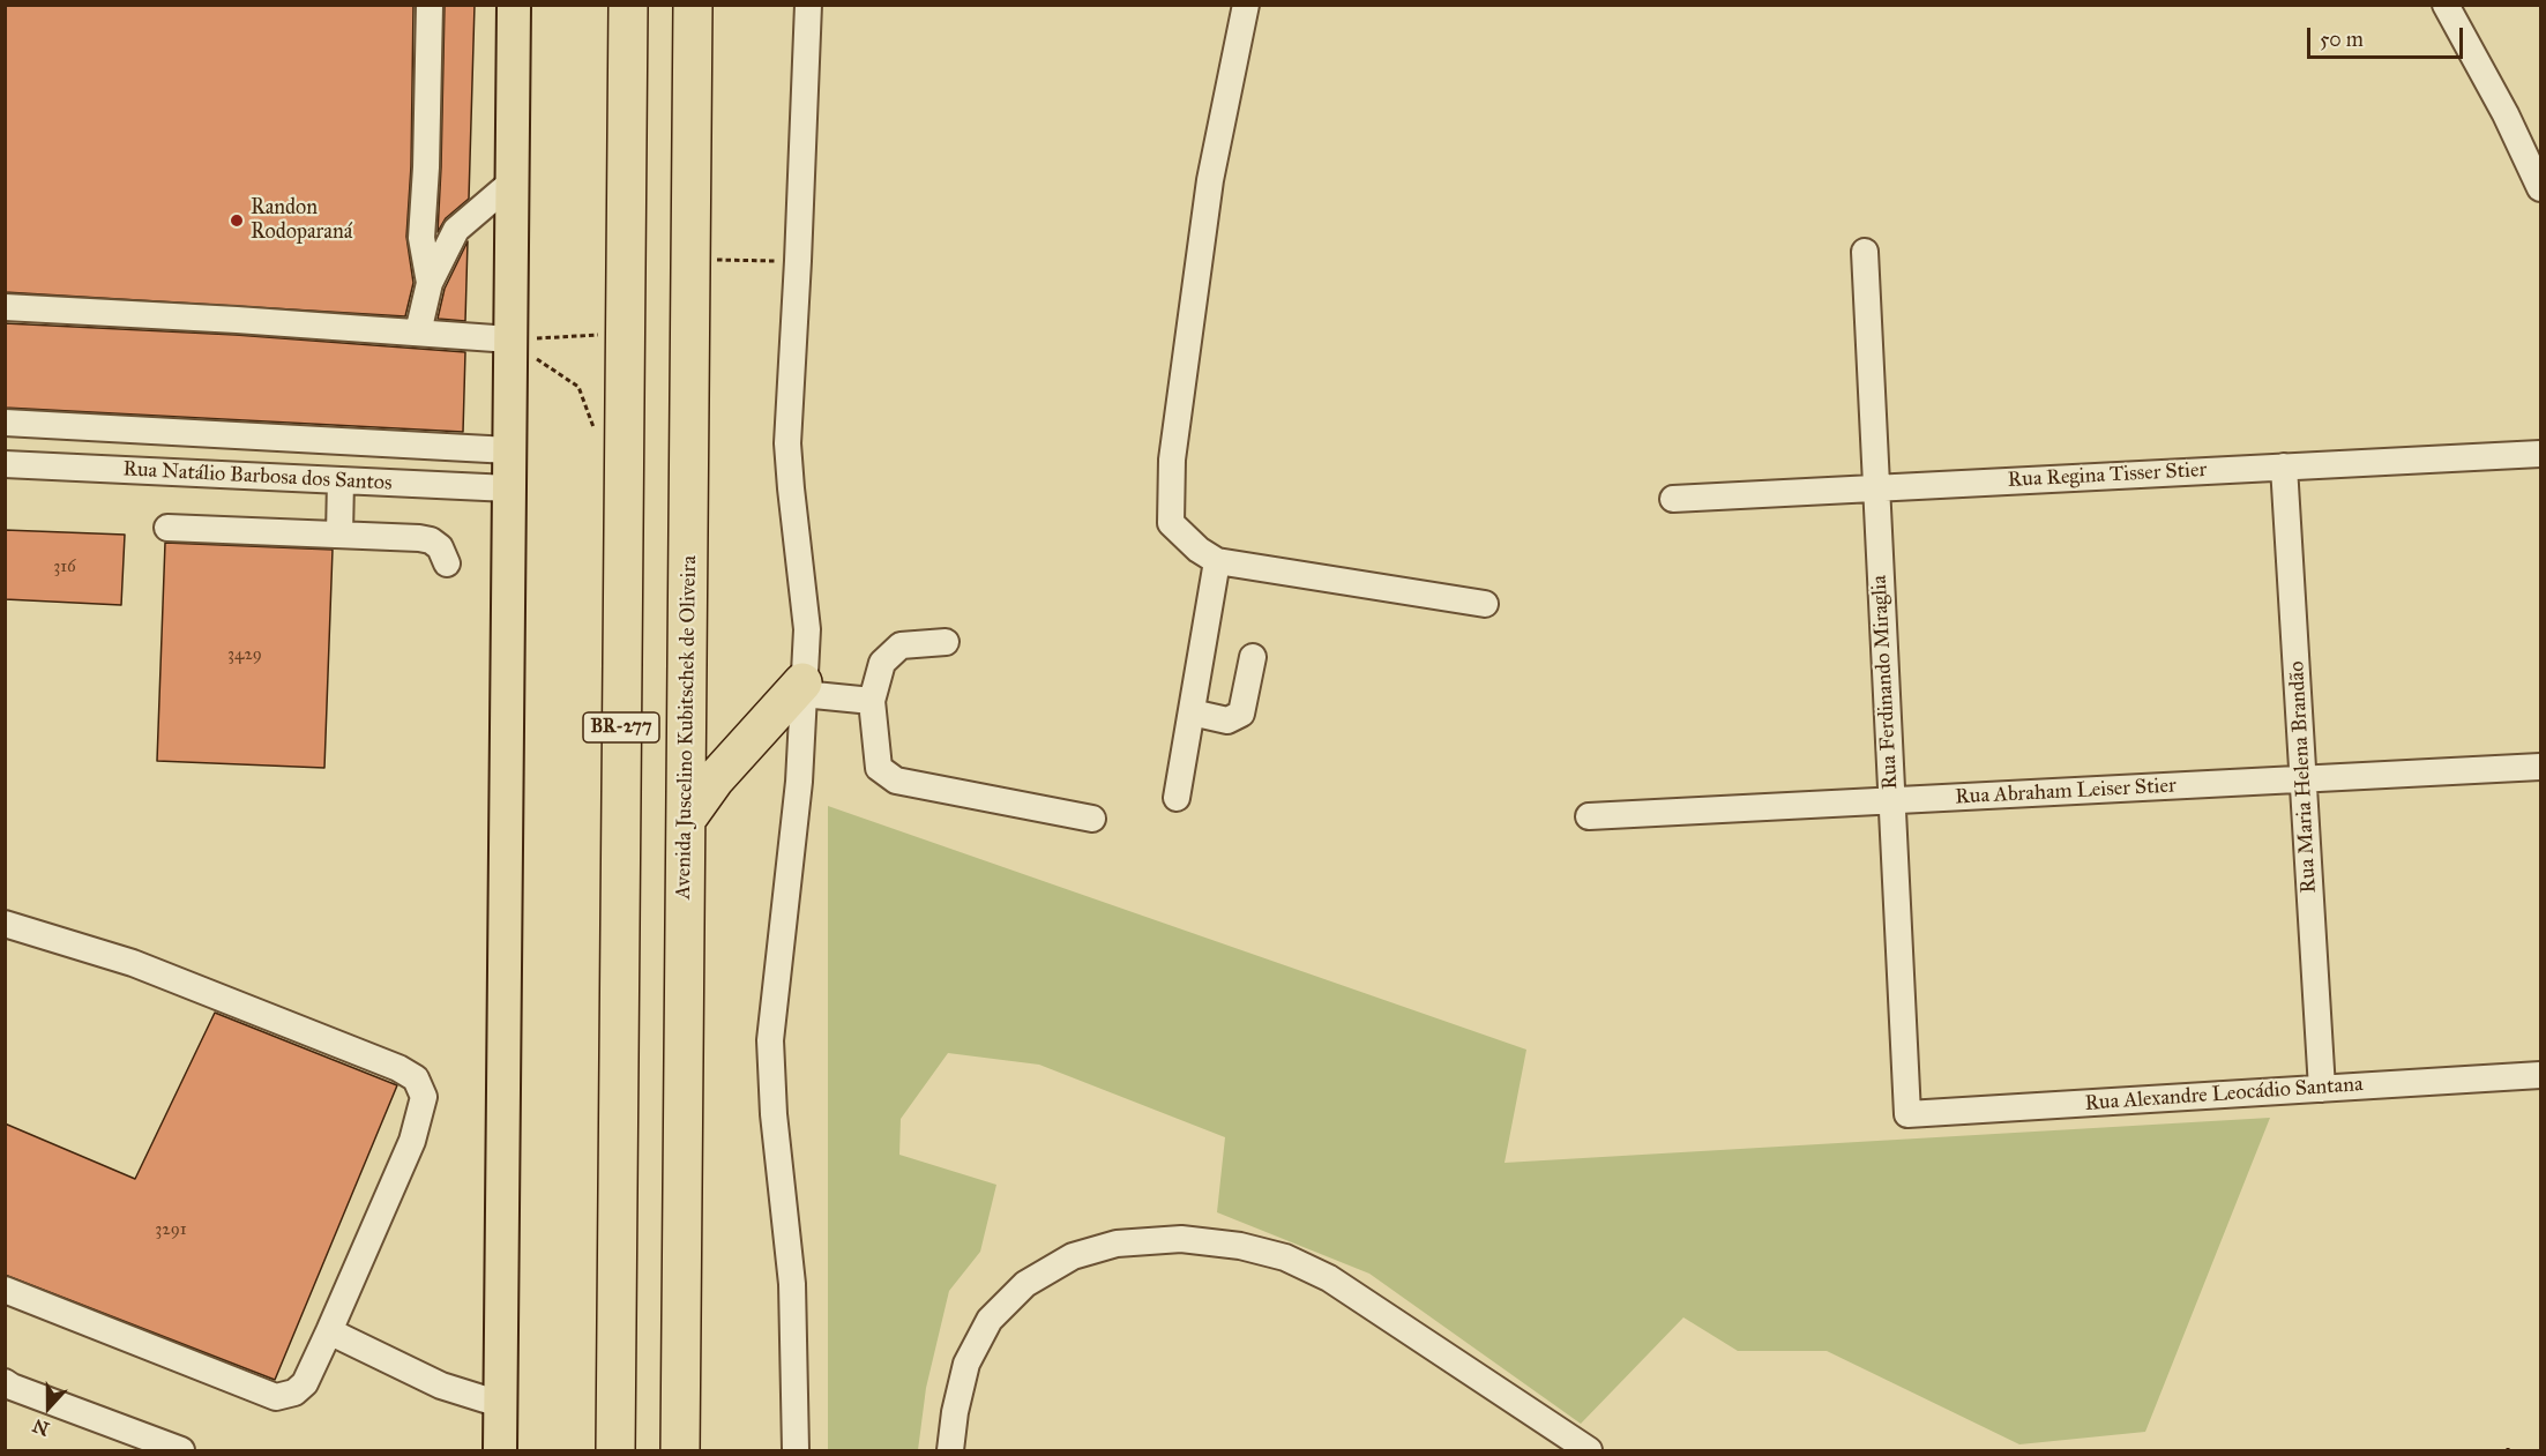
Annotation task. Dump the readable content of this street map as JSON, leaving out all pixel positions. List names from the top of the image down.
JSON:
{
  "streets": {
    "highway": ["BR-277", "Avenida Juscelino Kubitschek de Oliveira"],
    "street": [
      "Rua Regina Tisser Stier",
      "Rua Natálio Barbosa dos Santos",
      "Rua Ferdinando Miraglia",
      "Rua Maria Helena Brandão",
      "Rua Abraham Leiser Stier",
      "Rua Alexandre Leocádio Santana"
    ]
  },
  "crossings": [
    ["Rua Regina Tisser Stier", "Rua Ferdinando Miraglia"],
    ["Rua Regina Tisser Stier", "Rua Maria Helena Brandão"],
    ["Rua Ferdinando Miraglia", "Rua Abraham Leiser Stier"],
    ["Rua Ferdinando Miraglia", "Rua Alexandre Leocádio Santana"],
    ["Rua Maria Helena Brandão", "Rua Abraham Leiser Stier"],
    ["Rua Maria Helena Brandão", "Rua Alexandre Leocádio Santana"]
  ],
  "places": ["Randon Rodoparaná"],
  "house_numbers": ["316", "3429", "3291"],
  "scale_bar": "50 m",
  "north": "bottom"
}
